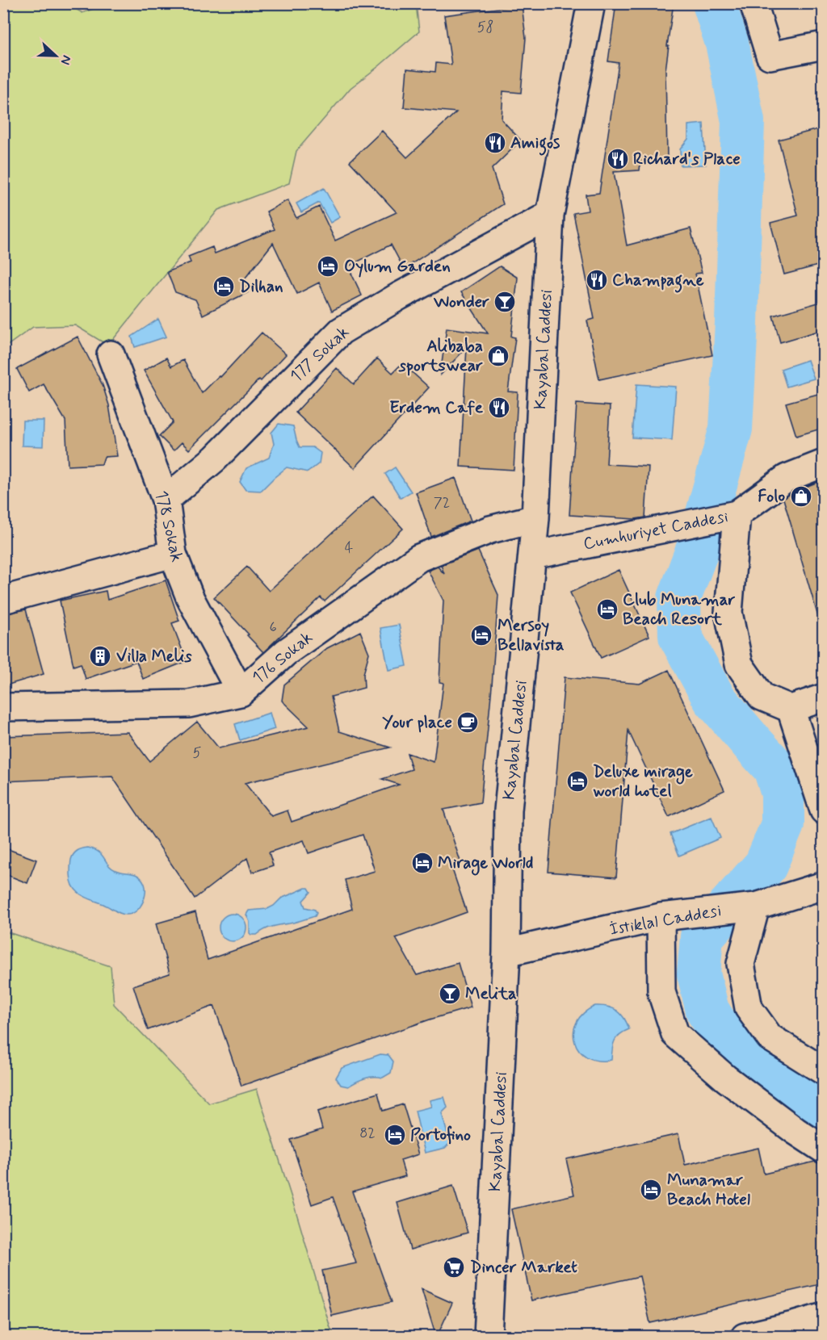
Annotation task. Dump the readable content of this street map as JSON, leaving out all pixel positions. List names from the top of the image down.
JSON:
{
  "streets": {
    "street": [
      "Kayabal Caddesi",
      "177 Sokak",
      "178 Sokak",
      "Cumhuriyet Caddesi",
      "176 Sokak",
      "İstiklal Caddesi"
    ]
  },
  "crossings": [
    ["Kayabal Caddesi", "177 Sokak"],
    ["Kayabal Caddesi", "Cumhuriyet Caddesi"],
    ["Kayabal Caddesi", "176 Sokak"],
    ["Kayabal Caddesi", "İstiklal Caddesi"],
    ["177 Sokak", "178 Sokak"],
    ["178 Sokak", "176 Sokak"]
  ],
  "places": {
    "restaurant": [
      "Amigos",
      "Richard's Place",
      "Champagne",
      "Erdem Cafe"
    ],
    "hotel": [
      "Oylum Garden",
      "Dilhan",
      "Club Munamar Beach Resort",
      "Mersoy Bellavista",
      "Deluxe mirage world hotel",
      "Mirage World",
      "Portofino",
      "Munamar Beach Hotel"
    ],
    "bar": ["Wonder", "Melita"],
    "shop": ["Alibaba sportswear", "Folo"],
    "building": ["Villa Melis"],
    "cafe": ["Your place"],
    "supermarket": ["Dincer Market"]
  },
  "house_numbers": [
    "58",
    "72",
    "4",
    "6",
    "5",
    "82"
  ],
  "north": "right"
}
